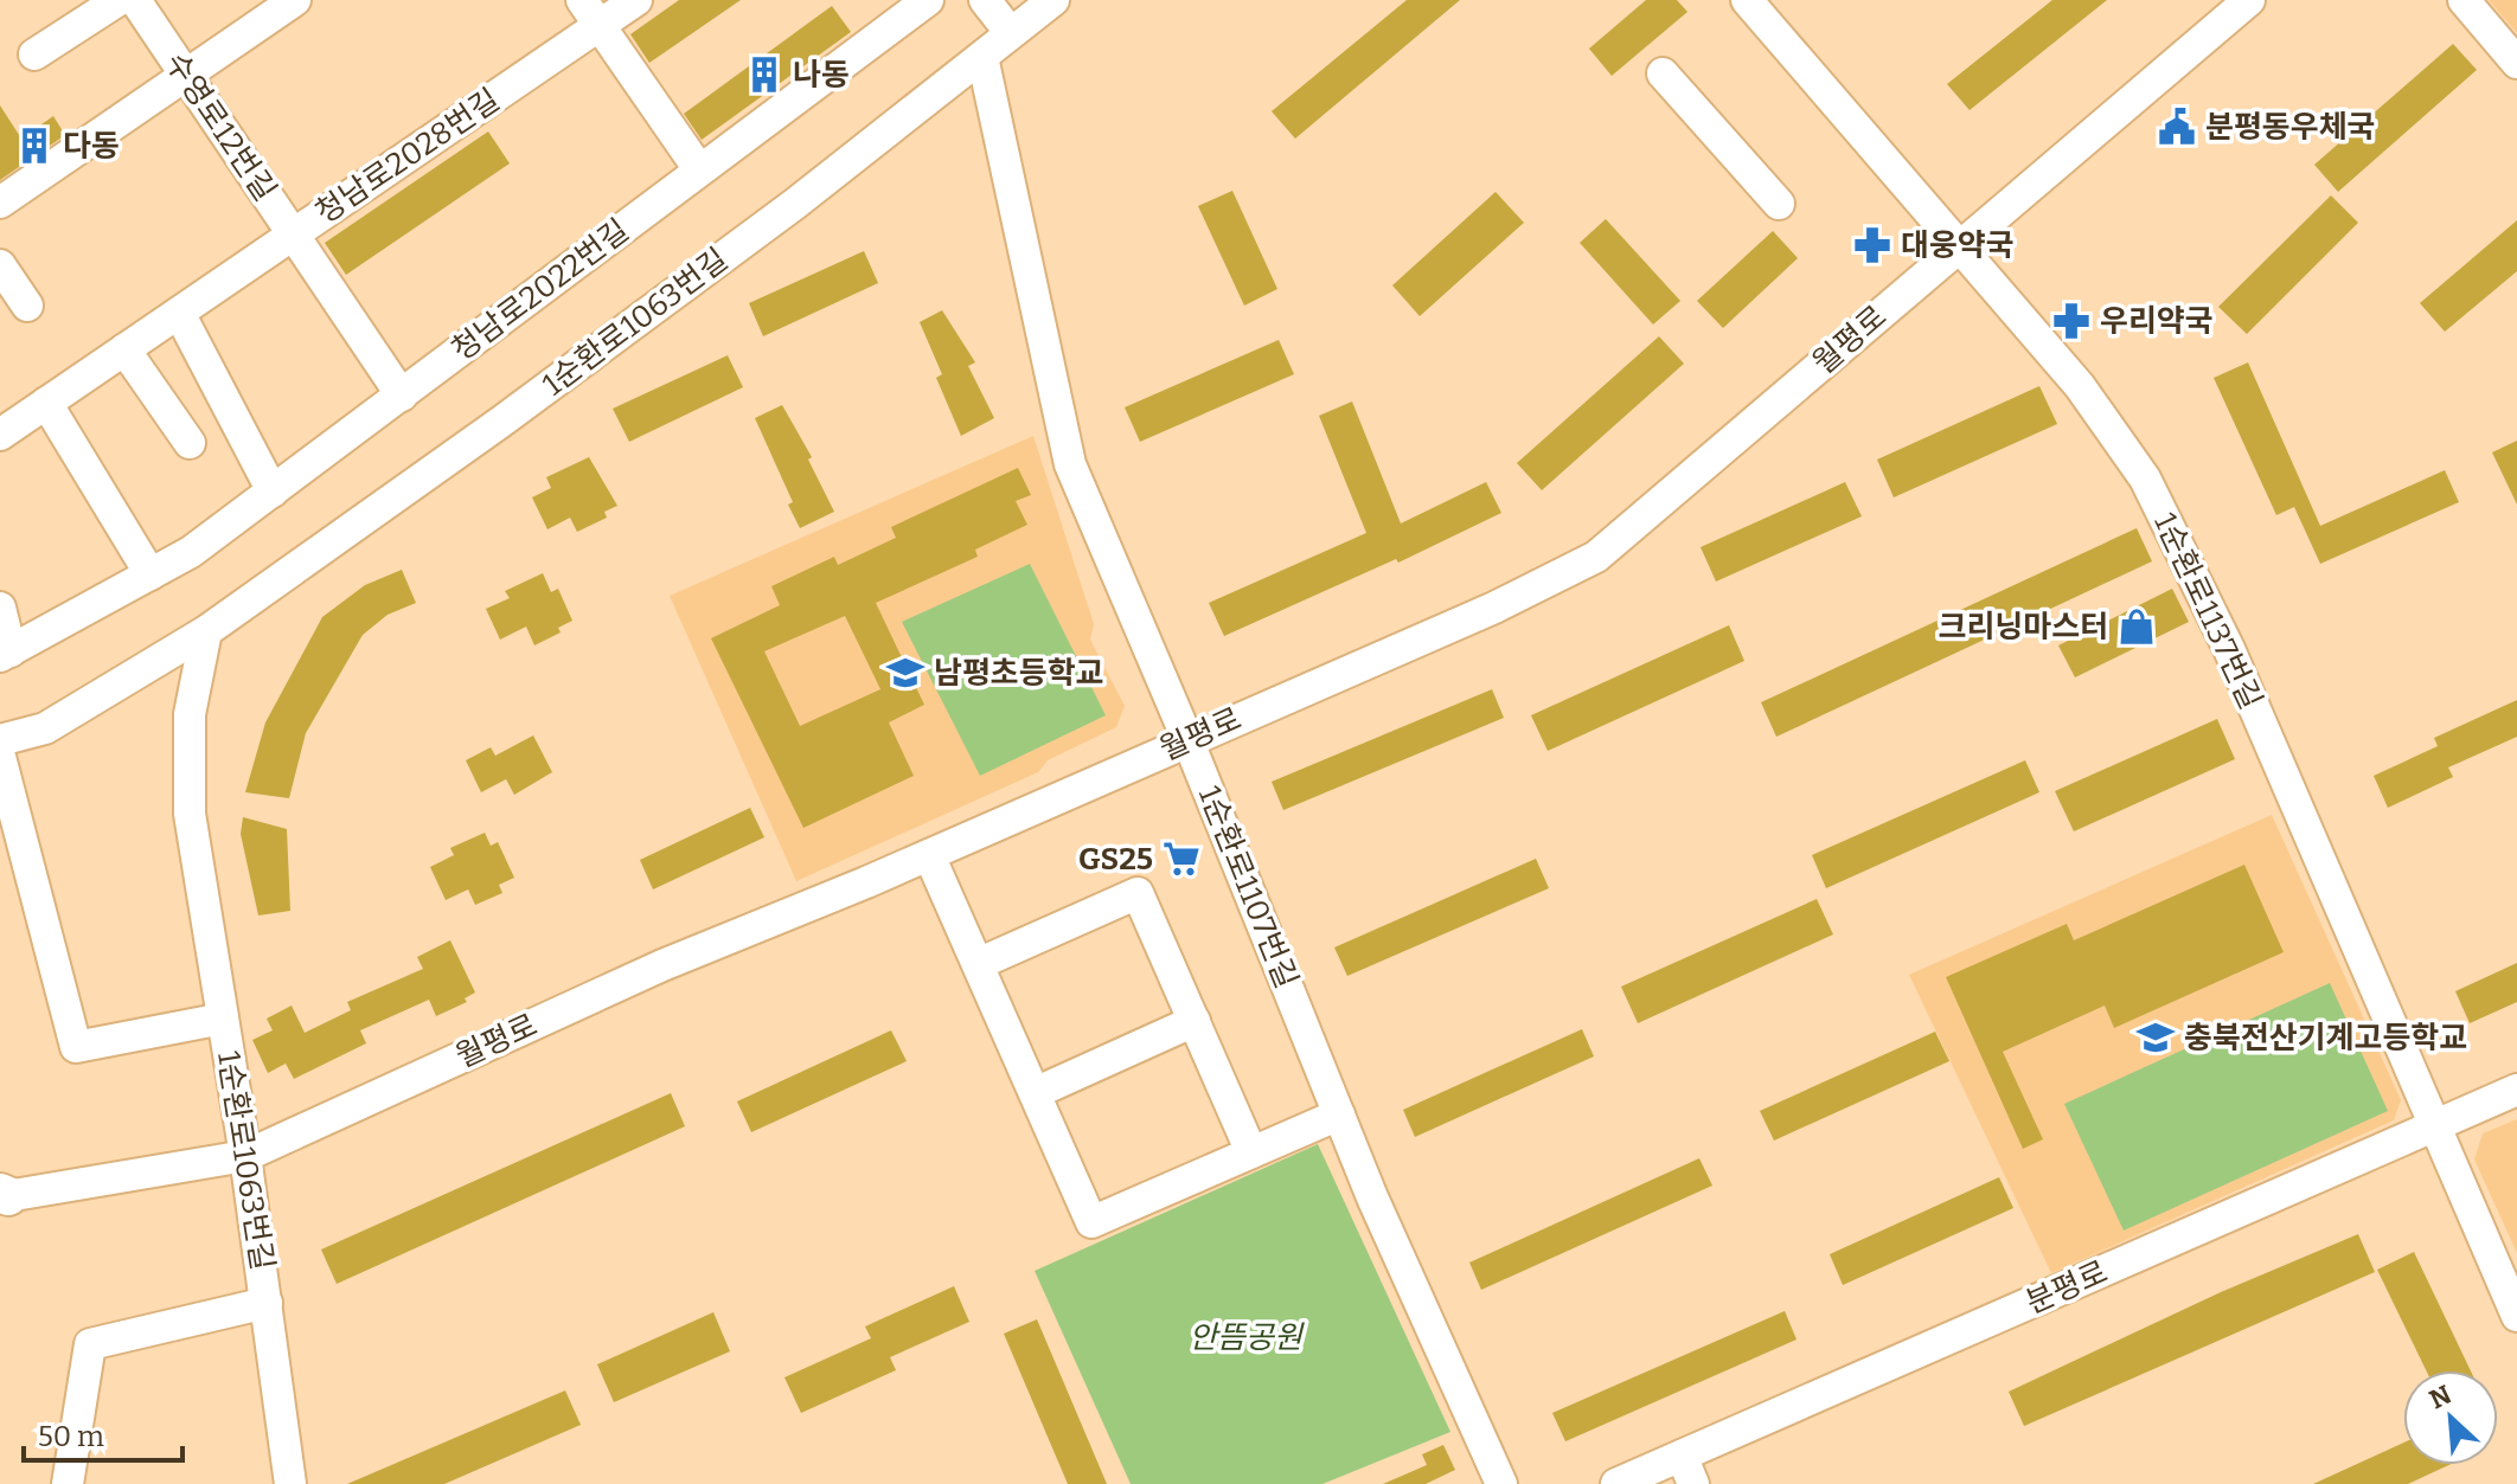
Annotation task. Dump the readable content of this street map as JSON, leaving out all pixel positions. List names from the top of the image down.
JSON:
{
  "streets": {
    "street": [
      "수영로12번길",
      "청남로2028번길",
      "청남로2022번길",
      "1순환로1063번길",
      "월평로",
      "1순환로1137번길",
      "1순환로1107번길",
      "분평로"
    ]
  },
  "crossings": [
    ["수영로12번길", "청남로2028번길"],
    ["수영로12번길", "청남로2022번길"],
    ["1순환로1063번길", "월평로"],
    ["1순환로1063번길", "1순환로1107번길"],
    ["월평로", "1순환로1137번길"],
    ["월평로", "1순환로1107번길"],
    ["1순환로1137번길", "분평로"]
  ],
  "parks": ["안뜸공원"],
  "places": {
    "building": ["나동", "다동"],
    "public building": ["분평동우체국"],
    "pharmacy": ["대웅약국", "우리약국"],
    "shop": ["크리닝마스터"],
    "school or university": ["남평초등학교", "충북전산기계고등학교"],
    "supermarket": ["GS25"]
  },
  "scale_bar": "50 m",
  "north": "top left"
}
